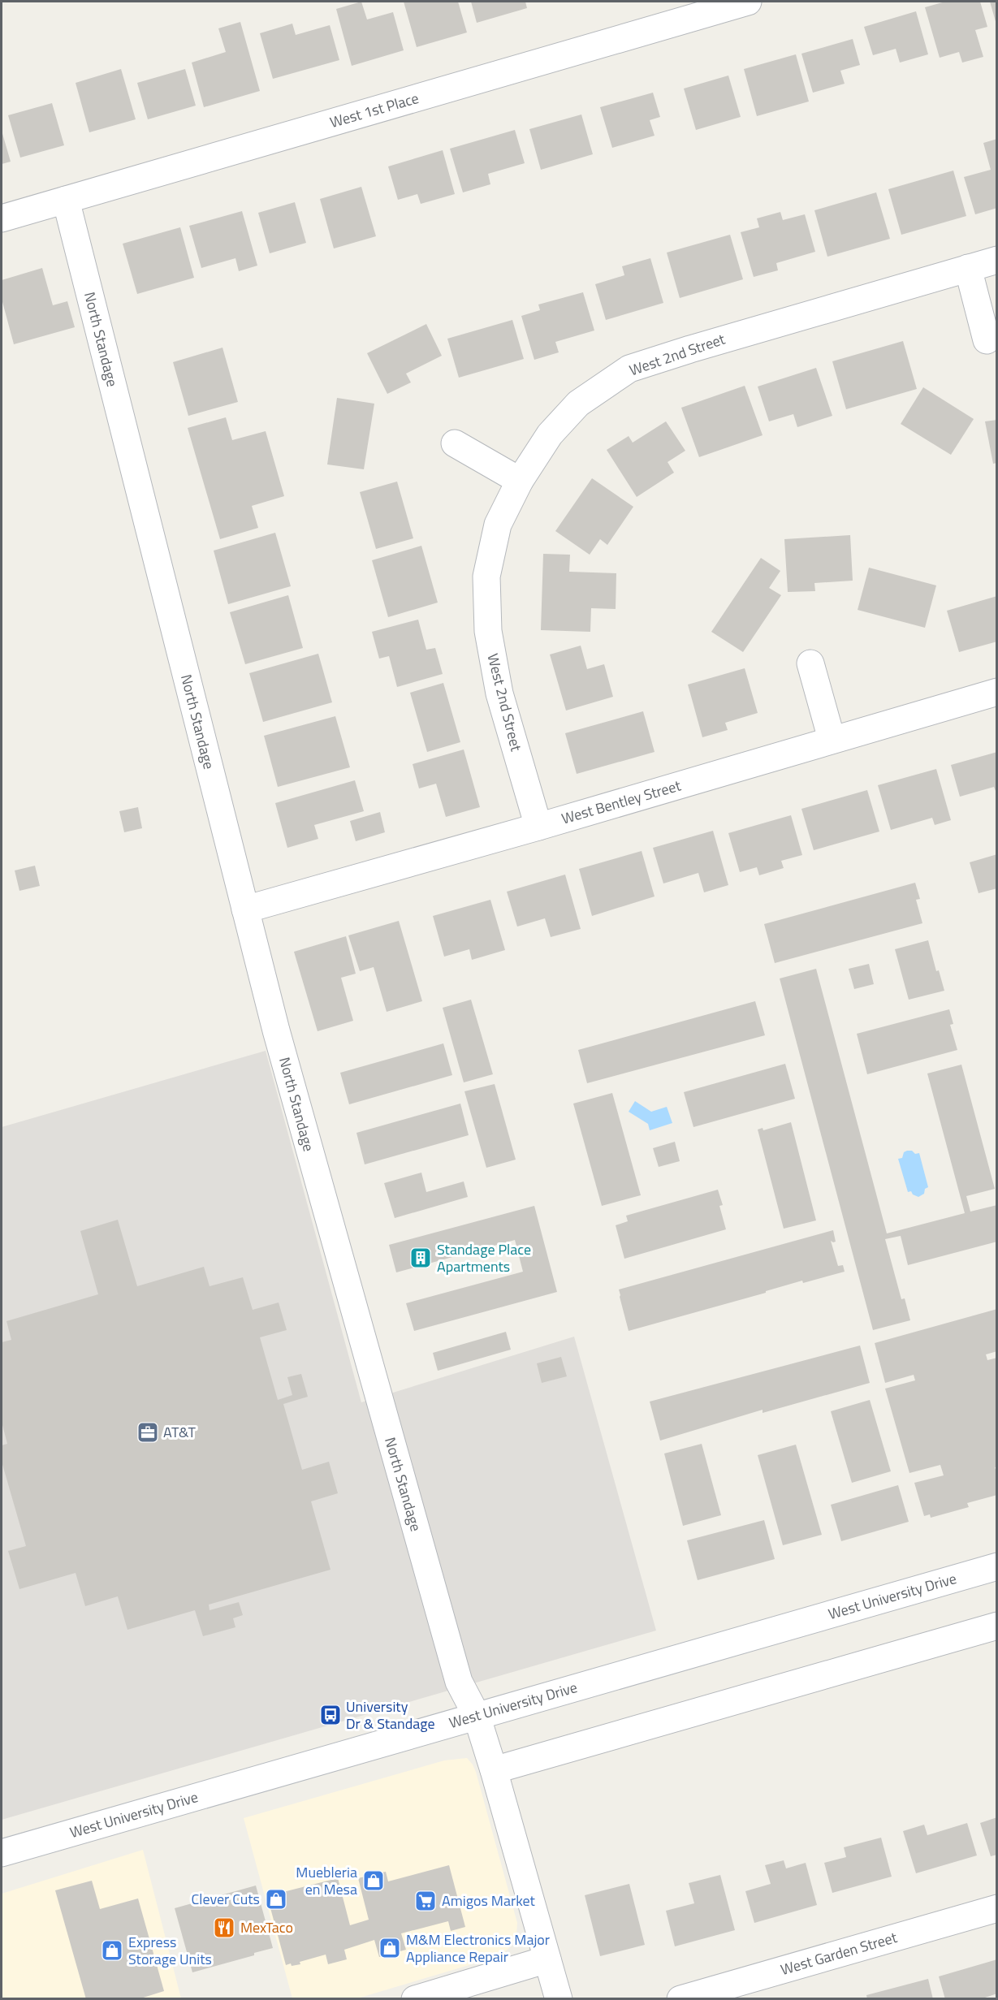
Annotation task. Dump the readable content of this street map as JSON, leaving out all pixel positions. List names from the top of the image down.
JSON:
{
  "streets": {
    "street": [
      "West 1st Place",
      "North Standage",
      "West 2nd Street",
      "West Bentley Street",
      "West University Drive",
      "West Garden Street"
    ]
  },
  "crossings": [
    ["West 1st Place", "North Standage"],
    ["North Standage", "West Bentley Street"],
    ["North Standage", "West University Drive"],
    ["West 2nd Street", "West Bentley Street"]
  ],
  "places": {
    "building": ["Standage Place Apartments"],
    "office": ["AT&T"],
    "bus stop": ["University Dr & Standage"],
    "shop": [
      "Muebleria en Mesa",
      "Clever Cuts",
      "M&M Electronics Major Appliance Repair",
      "Express Storage Units"
    ],
    "supermarket": ["Amigos Market"],
    "restaurant": ["MexTaco"]
  }
}
